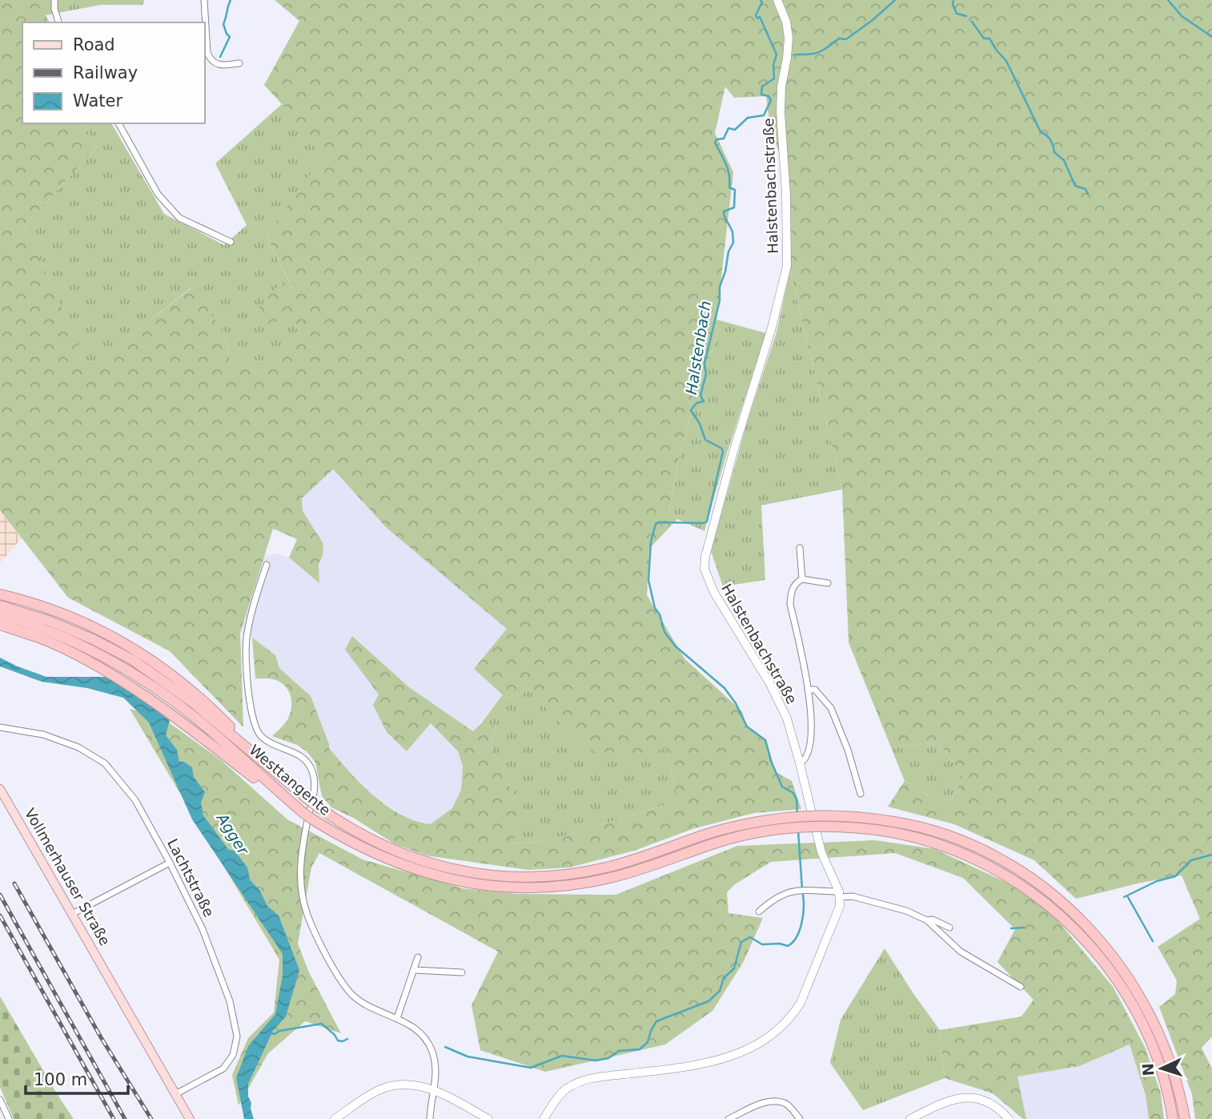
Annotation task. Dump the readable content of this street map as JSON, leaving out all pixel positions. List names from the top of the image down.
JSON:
{
  "streets": {
    "highway": ["Westtangente"],
    "main road": ["Vollmerhauser Straße"],
    "street": ["Halstenbachstraße", "Lachtstraße"]
  },
  "crossings": [
    ["Vollmerhauser Straße", "Lachtstraße"]
  ],
  "water": ["Halstenbach", "Agger"],
  "legend": ["Road", "Railway", "Water"],
  "scale_bar": "100 m",
  "north": "left"
}
